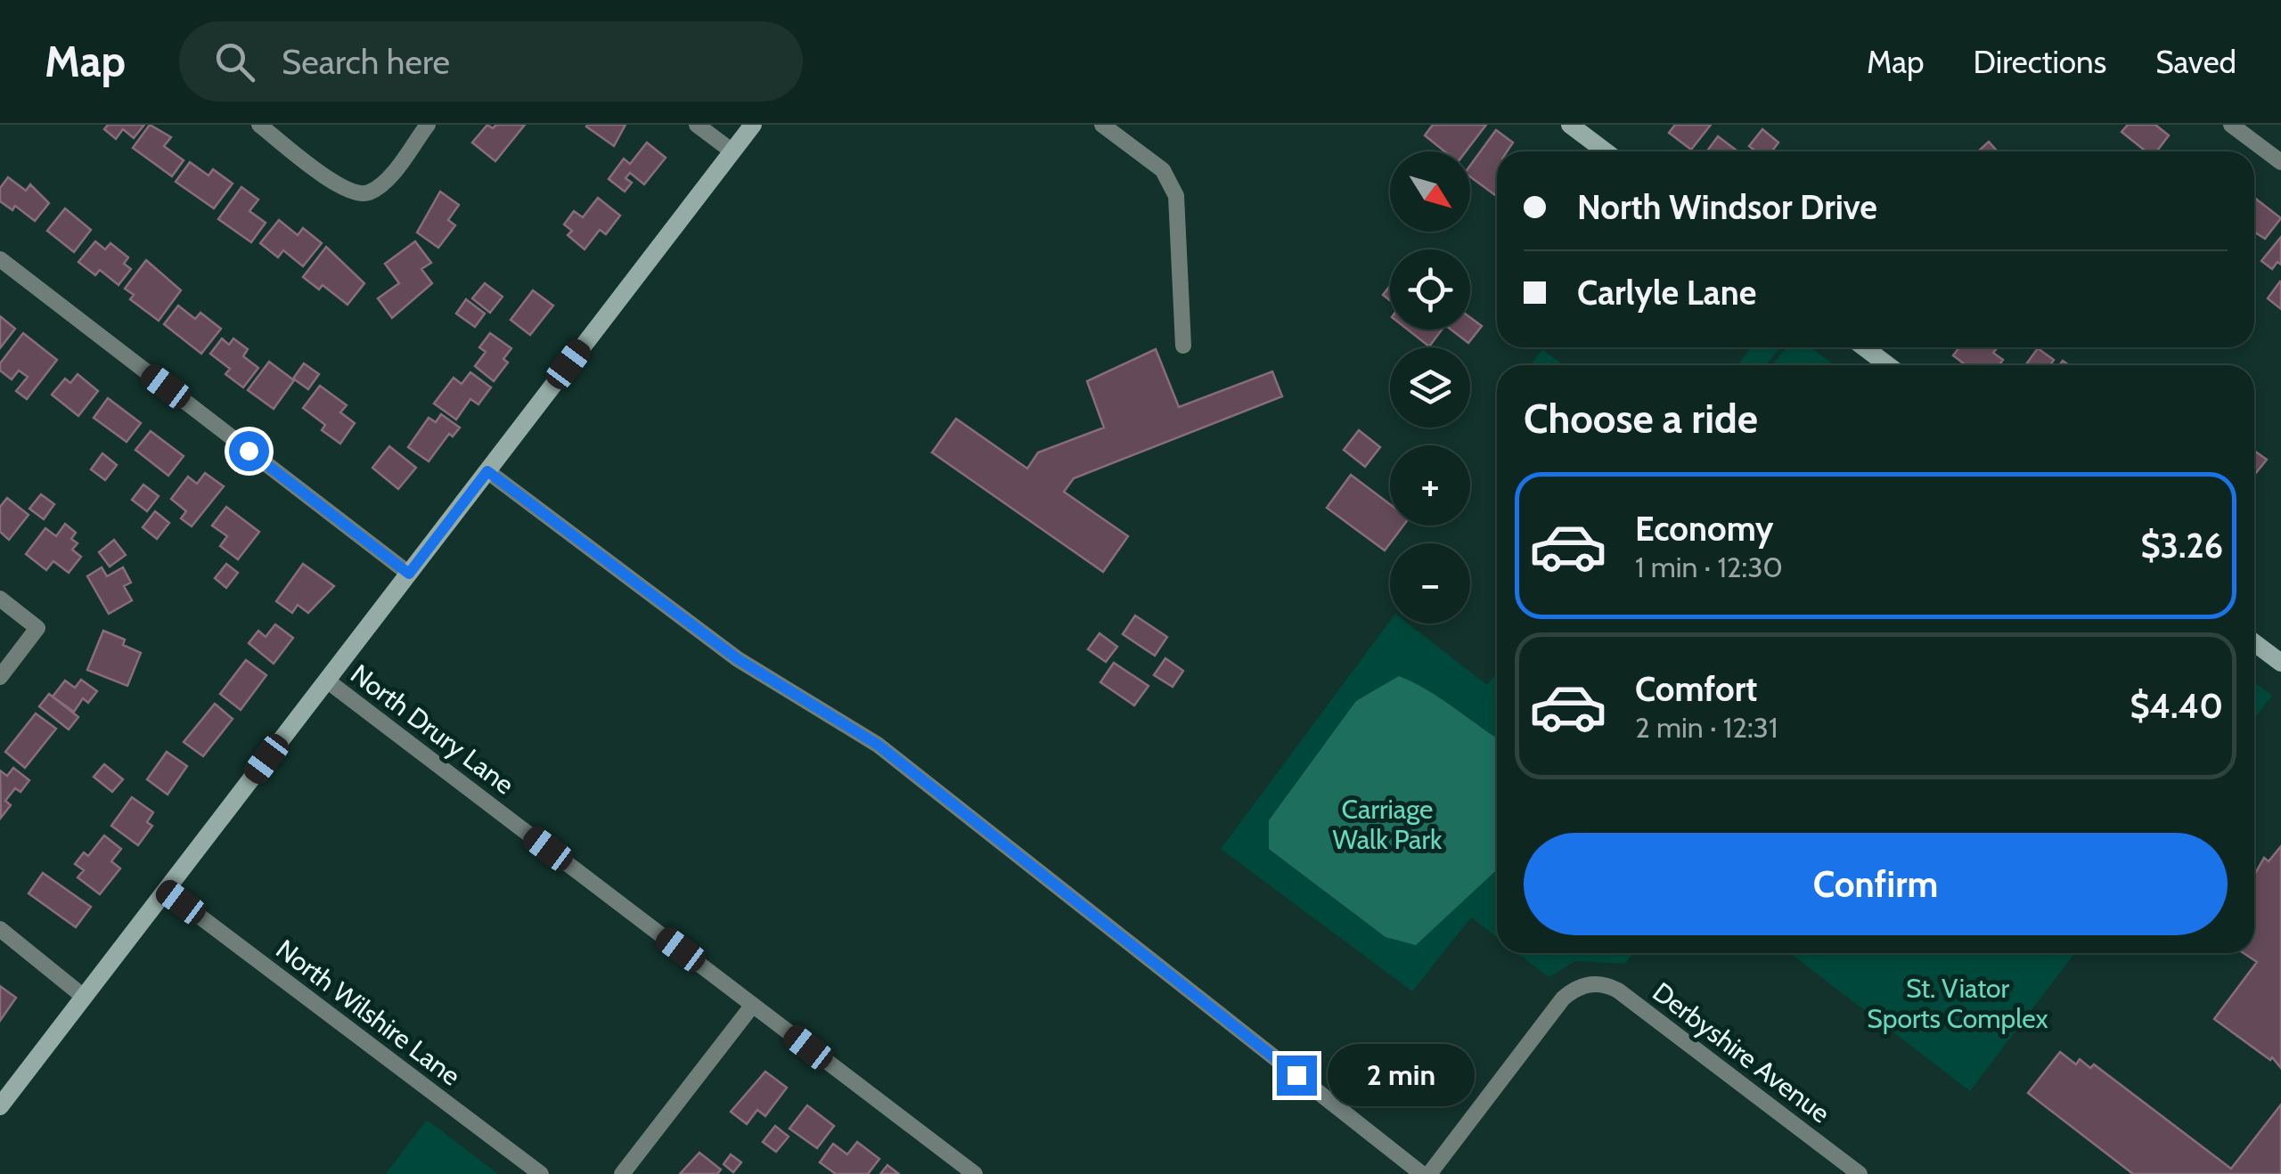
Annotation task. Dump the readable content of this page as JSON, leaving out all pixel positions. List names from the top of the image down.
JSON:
{
  "streets": {
    "street": ["North Drury Lane", "North Wilshire Lane", "Derbyshire Avenue"]
  },
  "parks": ["Carriage Walk Park", "St. Viator Sports Complex"],
  "north": "bottom right",
  "page": {
    "header": "Map",
    "search": "Search here",
    "nav": ["Map", "Directions", "Saved"],
    "map_buttons": ["+", "−"],
    "banner": ["North Windsor Drive", "Carlyle Lane"],
    "heading": "Choose a ride",
    "list": [
      {
        "name": "Economy",
        "note": "1 min · 12:30",
        "value": "$3.26"
      },
      {
        "name": "Comfort",
        "note": "2 min · 12:31",
        "value": "$4.40"
      }
    ],
    "buttons": "Confirm",
    "bubble": "2 min"
  }
}
